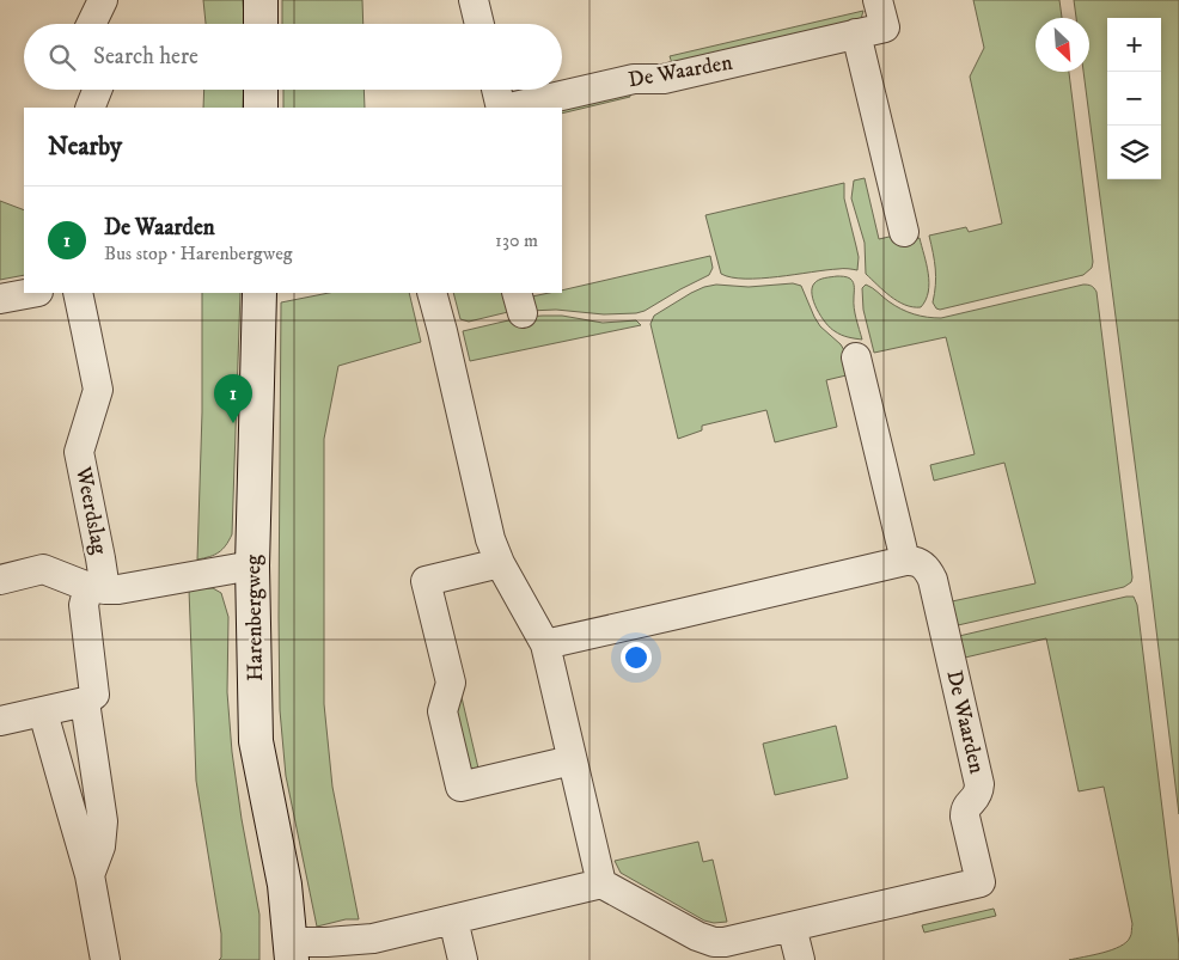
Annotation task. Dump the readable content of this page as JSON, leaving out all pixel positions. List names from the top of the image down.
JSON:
{
  "streets": {
    "street": ["De Waarden", "Weerdslag", "Harenbergweg"]
  },
  "crossings": [
    ["Weerdslag", "Harenbergweg"]
  ],
  "north": "bottom right",
  "page": {
    "map_buttons": ["+", "−"],
    "search": "Search here",
    "heading": "Nearby",
    "list": [
      {
        "mark": "1",
        "name": "De Waarden",
        "note": "Bus stop · Harenbergweg",
        "value": "130 m"
      }
    ],
    "pins": "1"
  }
}
